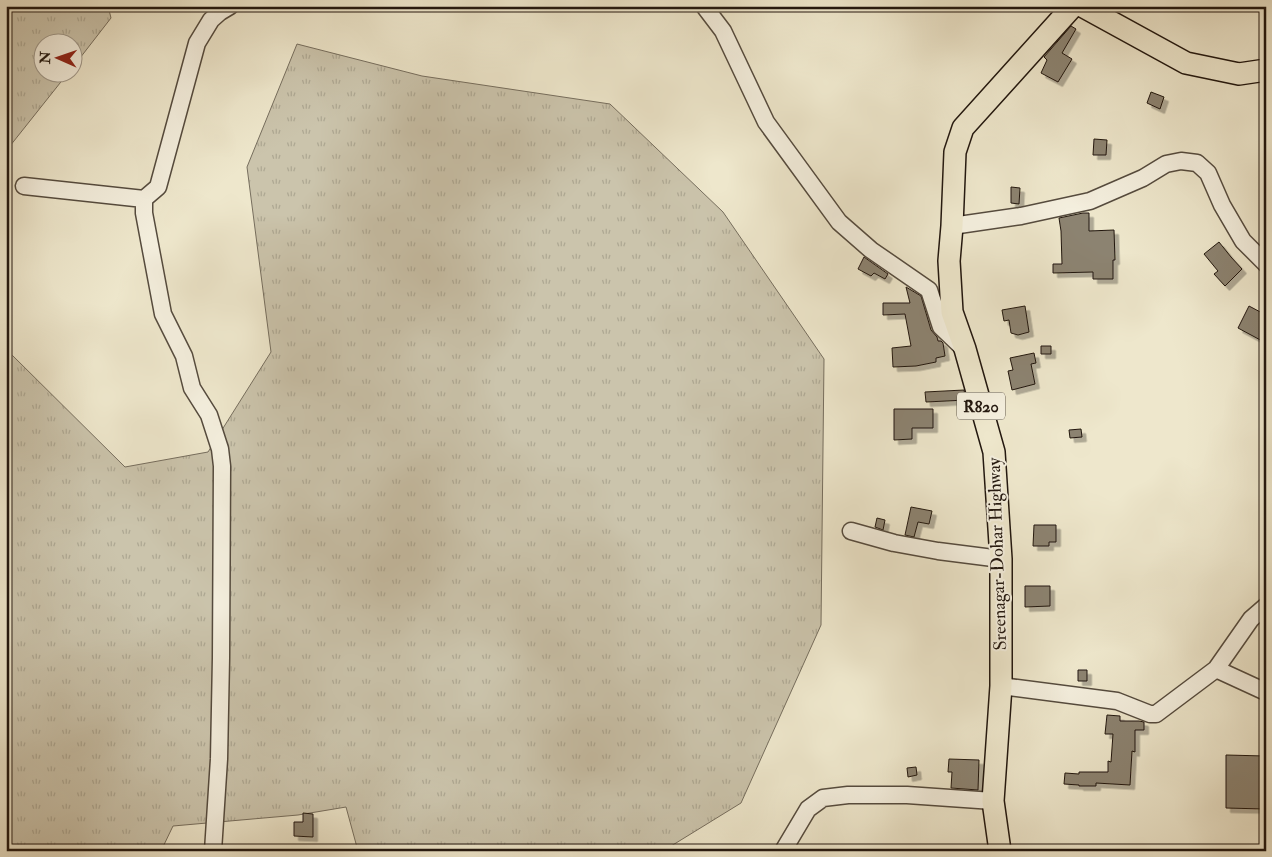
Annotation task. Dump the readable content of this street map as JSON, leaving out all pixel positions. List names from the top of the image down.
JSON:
{
  "streets": {
    "main road": ["R820", "Sreenagar-Dohar Highway"]
  },
  "north": "left"
}
